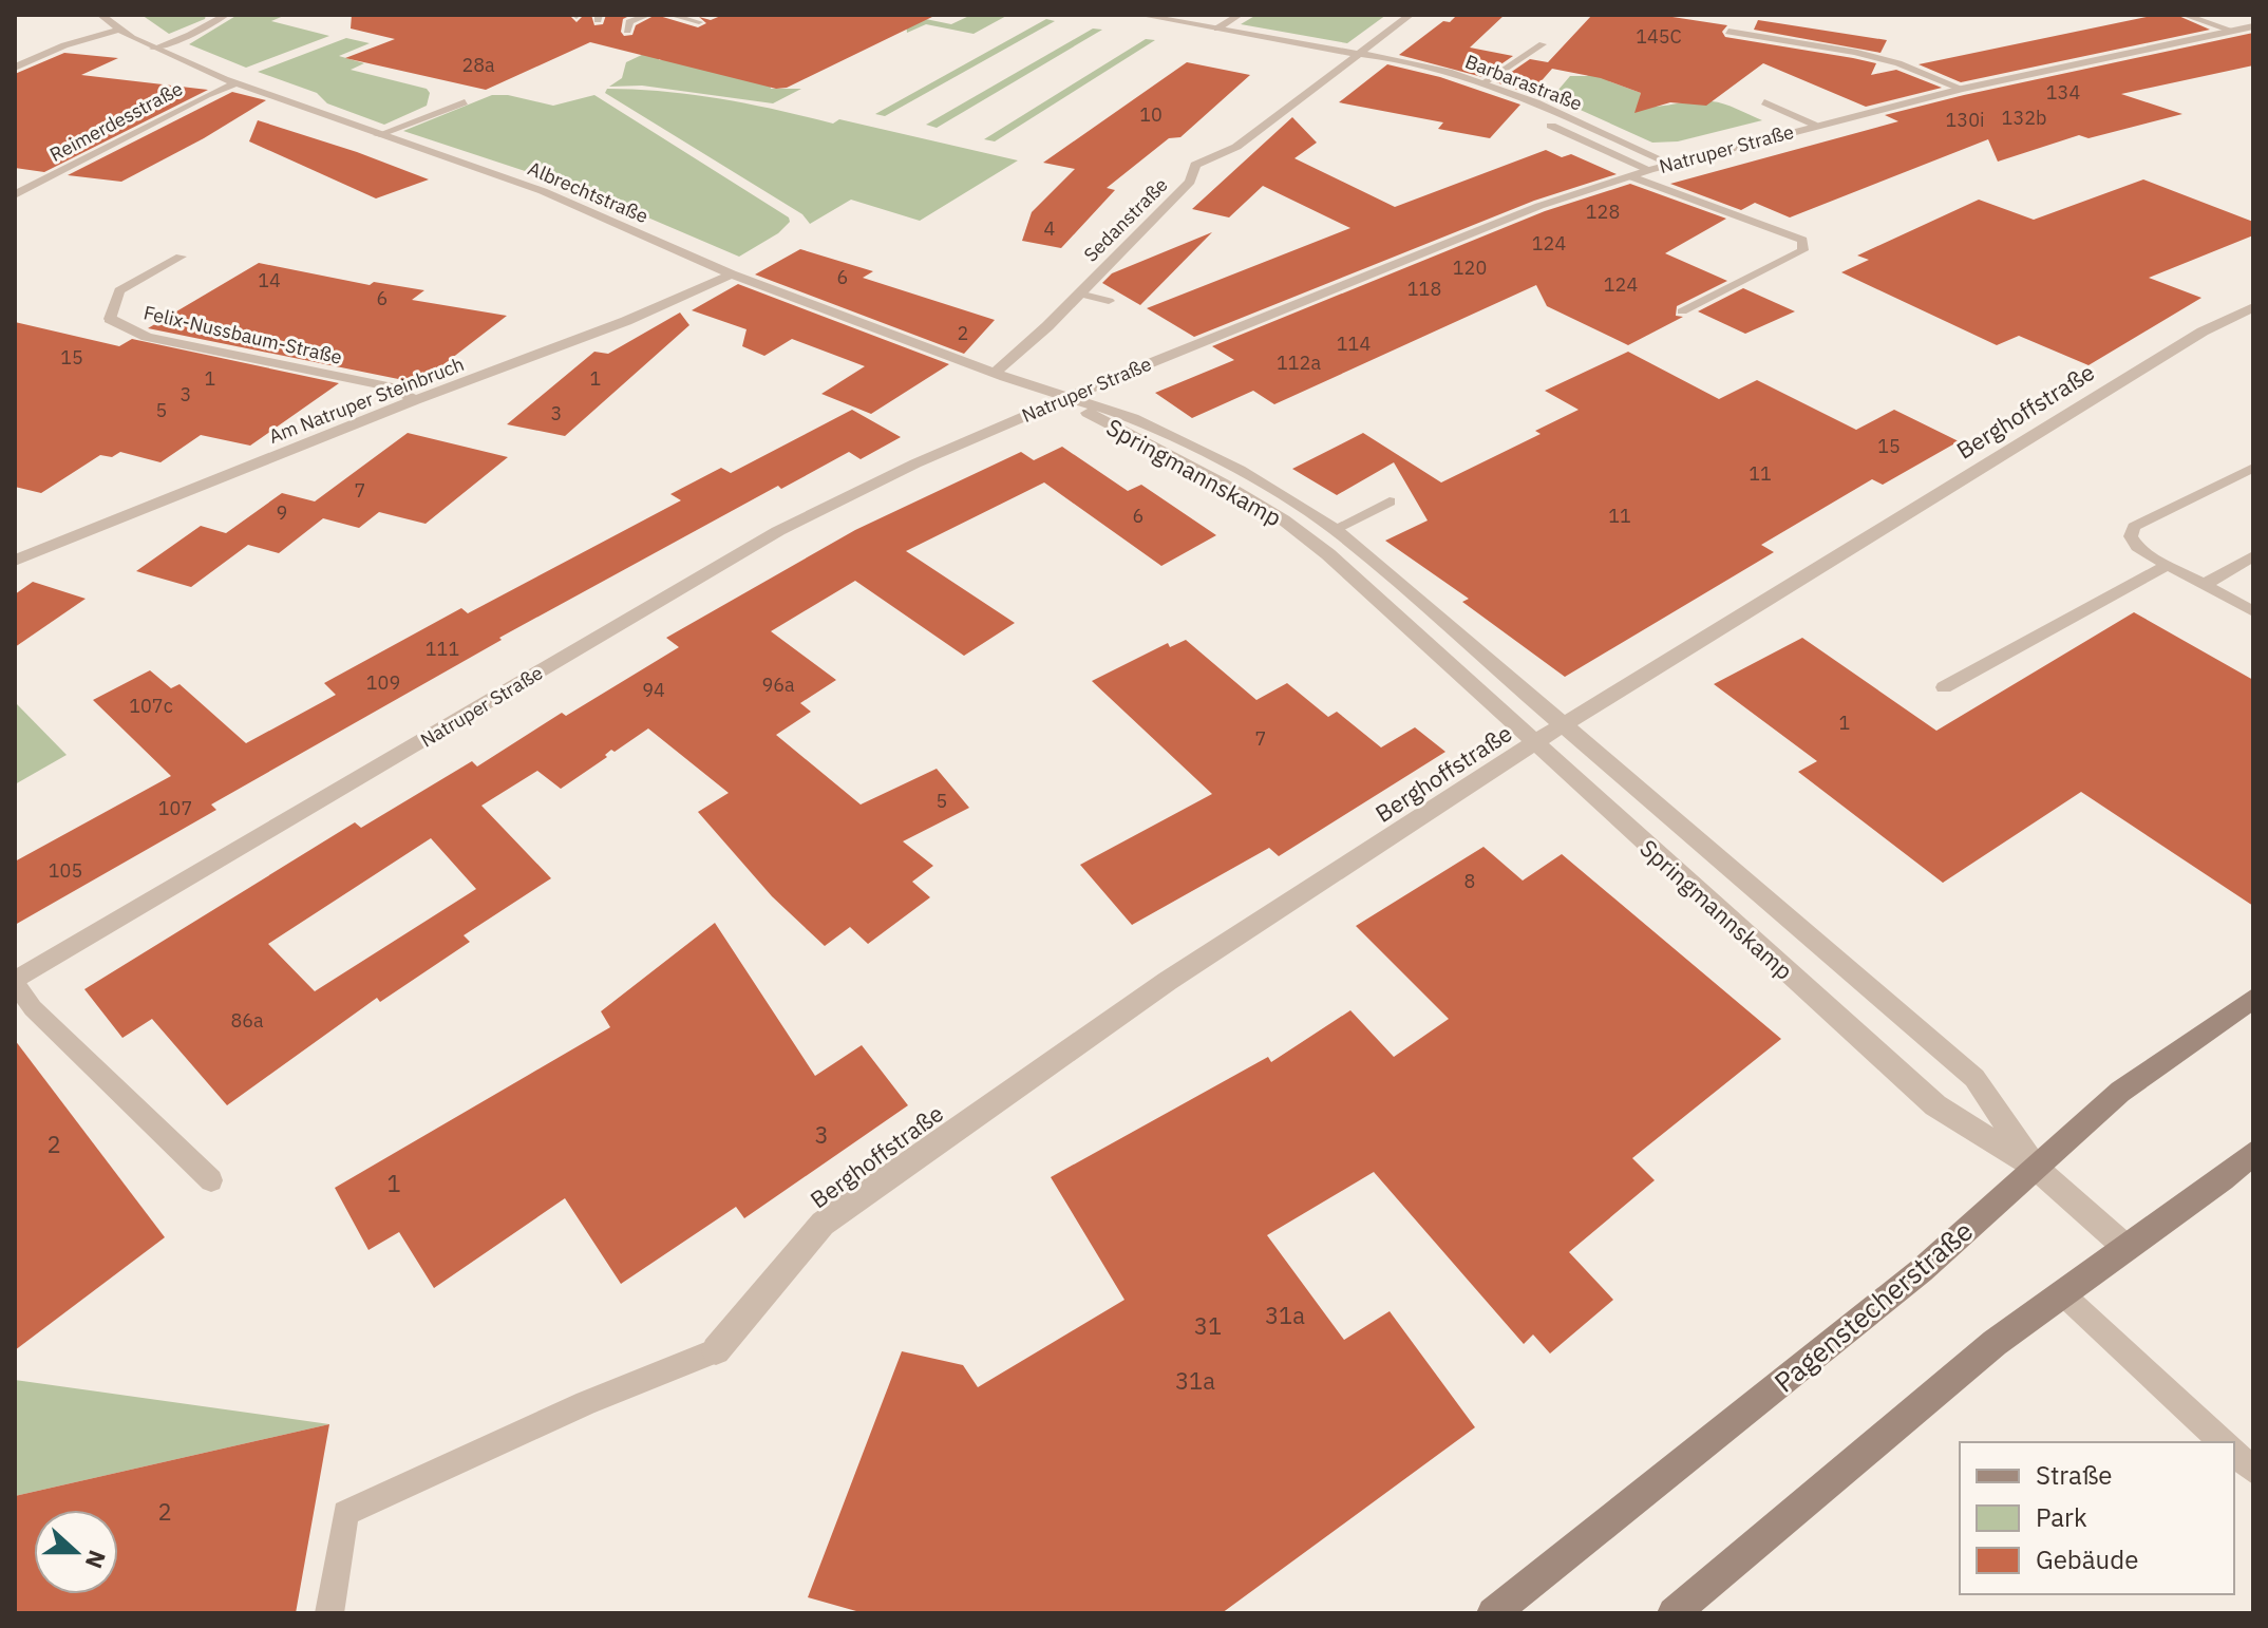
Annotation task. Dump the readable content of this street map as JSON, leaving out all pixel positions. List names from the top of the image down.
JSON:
{
  "streets": {
    "main road": ["Pagenstecherstraße"],
    "street": [
      "Barbarastraße",
      "Reimerdesstraße",
      "Natruper Straße",
      "Albrechtstraße",
      "Sedanstraße",
      "Felix-Nussbaum-Straße",
      "Am Natruper Steinbruch",
      "Berghoffstraße",
      "Springmannskamp"
    ]
  },
  "crossings": [
    ["Barbarastraße", "Natruper Straße"],
    ["Barbarastraße", "Sedanstraße"],
    ["Reimerdesstraße", "Albrechtstraße"],
    ["Natruper Straße", "Albrechtstraße"],
    ["Natruper Straße", "Springmannskamp"],
    ["Albrechtstraße", "Sedanstraße"],
    ["Albrechtstraße", "Am Natruper Steinbruch"],
    ["Albrechtstraße", "Springmannskamp"],
    ["Felix-Nussbaum-Straße", "Am Natruper Steinbruch"],
    ["Berghoffstraße", "Springmannskamp"],
    ["Springmannskamp", "Pagenstecherstraße"]
  ],
  "house_numbers": [
    "145C",
    "28a",
    "134",
    "10",
    "132b",
    "130i",
    "128",
    "4",
    "124",
    "120",
    "6",
    "14",
    "124",
    "118",
    "6",
    "2",
    "114",
    "15",
    "112a",
    "1",
    "1",
    "3",
    "5",
    "3",
    "15",
    "11",
    "7",
    "9",
    "6",
    "11",
    "111",
    "109",
    "96a",
    "94",
    "107c",
    "1",
    "7",
    "5",
    "107",
    "105",
    "8",
    "86a",
    "3",
    "2",
    "1",
    "31a",
    "31",
    "31a",
    "2"
  ],
  "legend": ["Straße", "Park", "Gebäude"],
  "north": "right"
}
